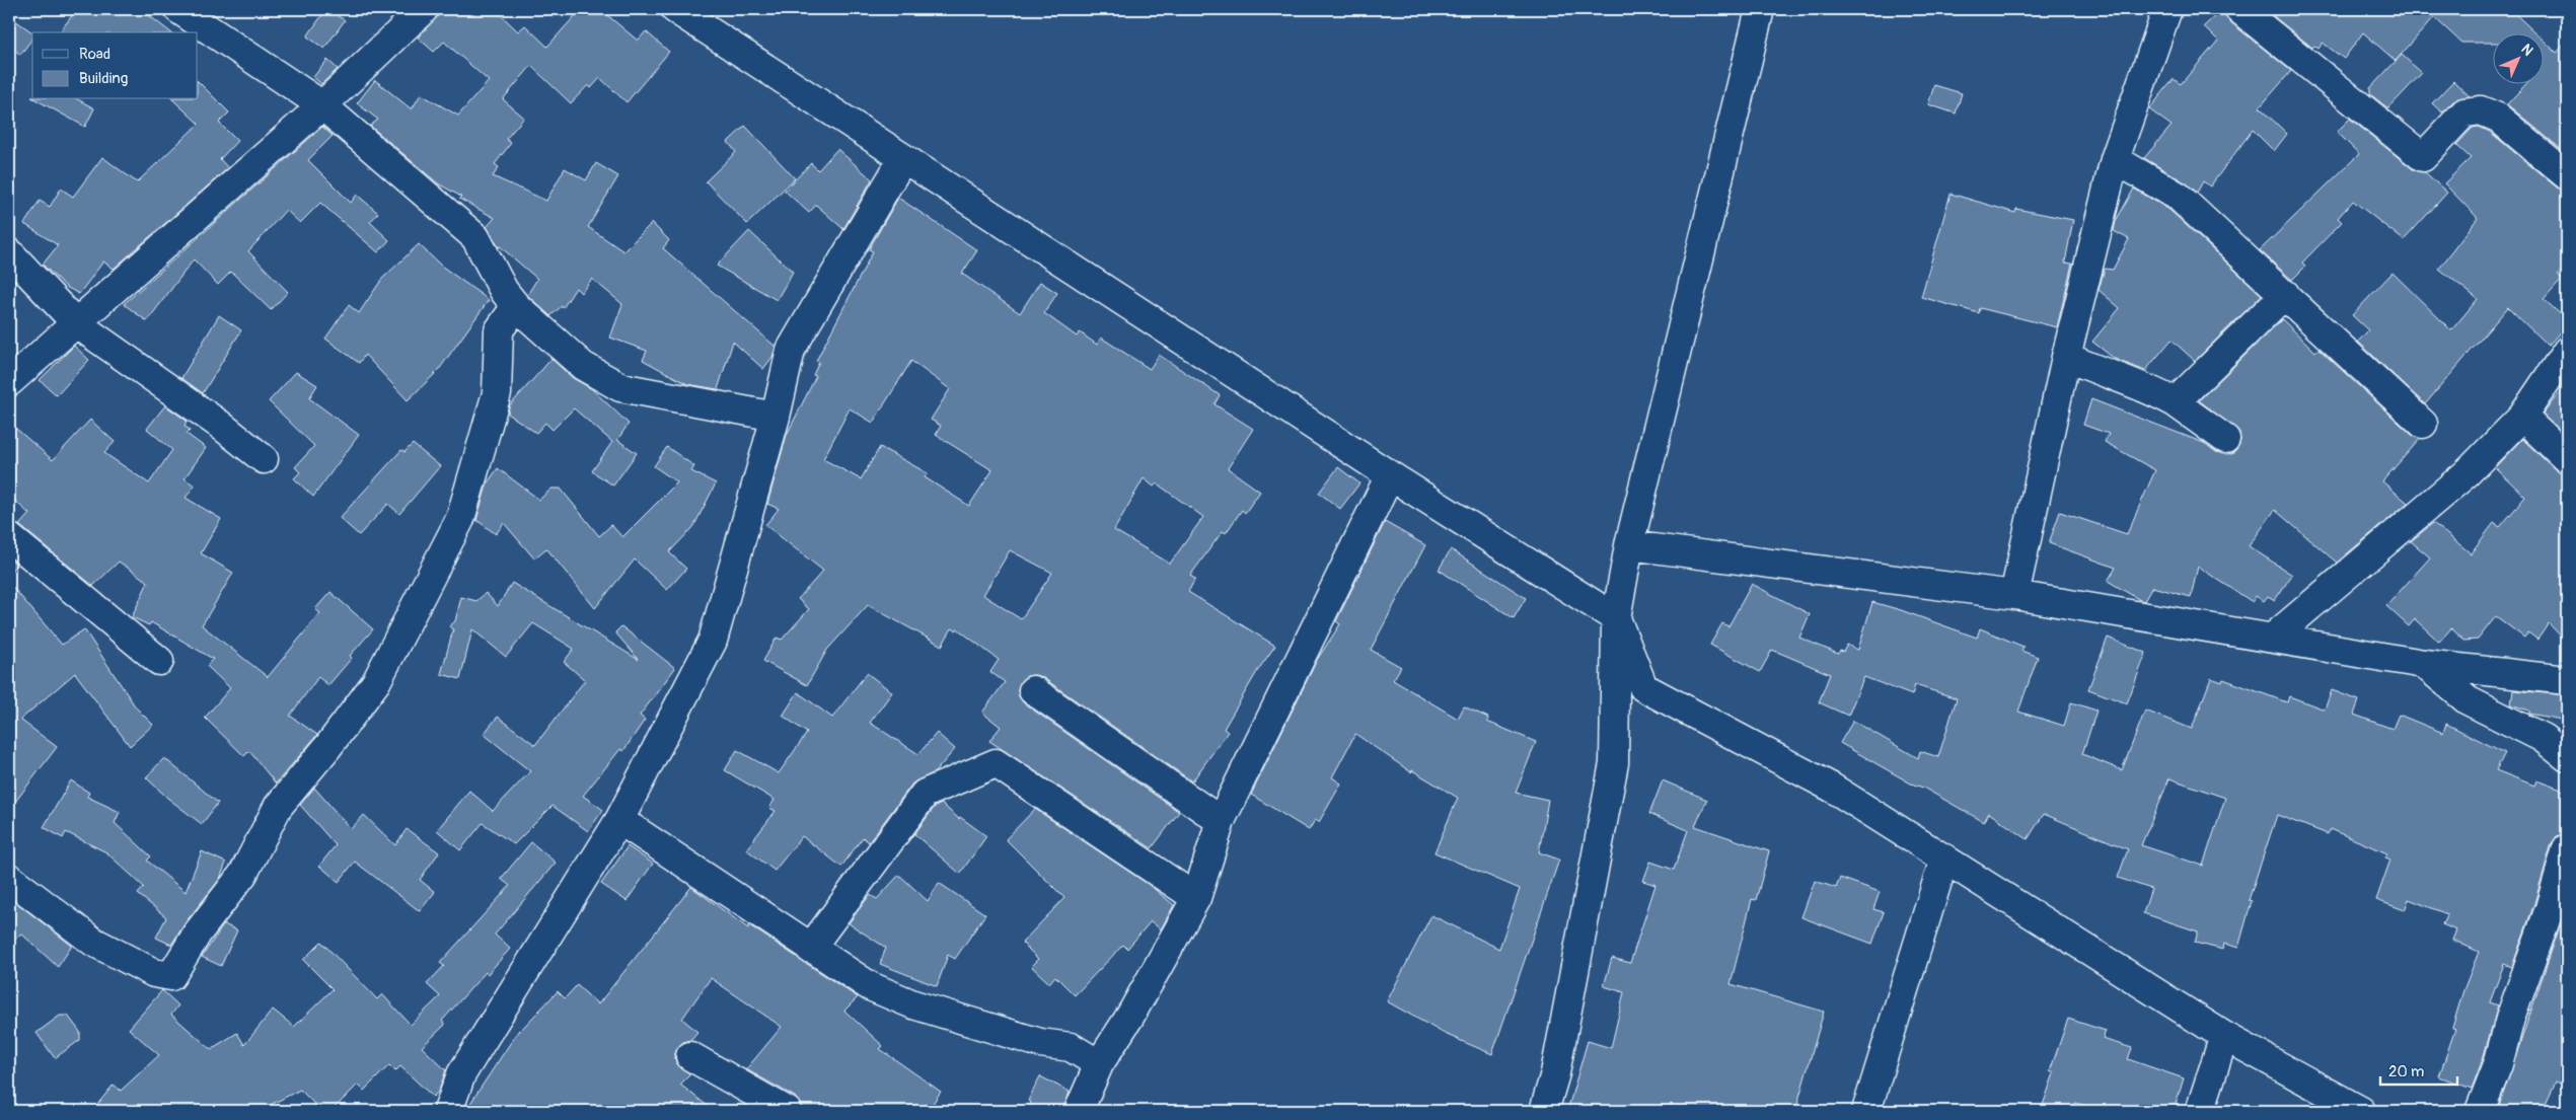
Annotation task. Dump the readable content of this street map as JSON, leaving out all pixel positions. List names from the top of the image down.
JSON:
{
  "legend": ["Road", "Building"],
  "scale_bar": "20 m",
  "north": "top right"
}
